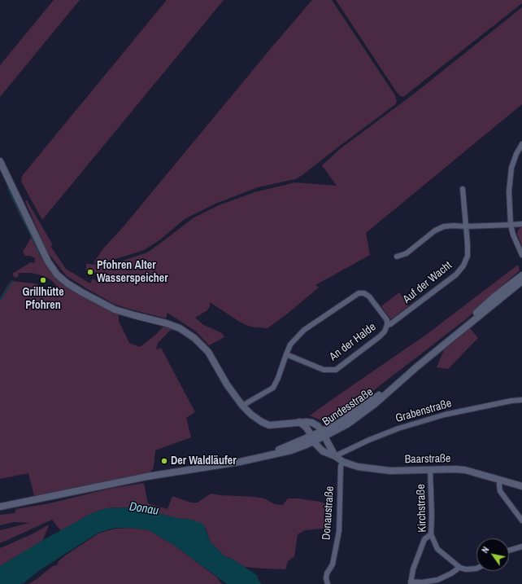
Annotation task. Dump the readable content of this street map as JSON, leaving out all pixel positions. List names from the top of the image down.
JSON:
{
  "streets": {
    "street": [
      "Auf der Wacht",
      "An der Halde",
      "Bundesstraße",
      "Grabenstraße",
      "Baarstraße",
      "Kirchstraße",
      "Donaustraße"
    ]
  },
  "crossings": [
    ["Auf der Wacht", "An der Halde"],
    ["Bundesstraße", "Baarstraße"],
    ["Grabenstraße", "Baarstraße"],
    ["Baarstraße", "Kirchstraße"],
    ["Baarstraße", "Donaustraße"]
  ],
  "water": ["Donau"],
  "places": ["Pfohren Alter Wasserspeicher", "Grillhütte Pfohren", "Der Waldläufer"],
  "north": "top left"
}
